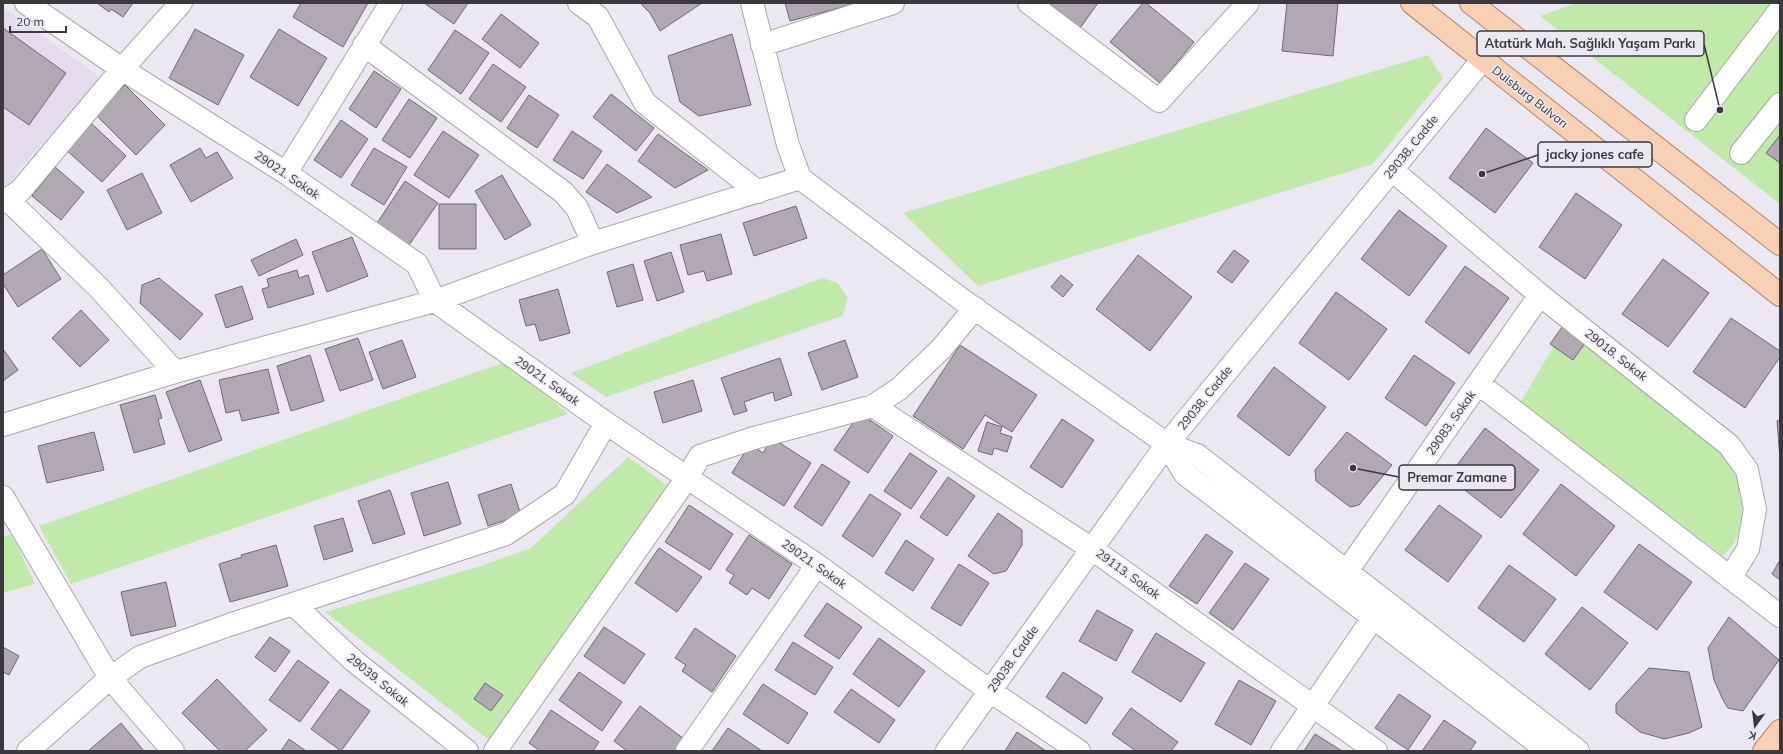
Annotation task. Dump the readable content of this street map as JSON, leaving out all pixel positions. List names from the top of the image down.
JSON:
{
  "streets": {
    "main road": ["Duisburg Bulvarı"],
    "street": [
      "29038. Cadde",
      "29021. Sokak",
      "29018. Sokak",
      "29083. Sokak",
      "29113. Sokak",
      "29039. Sokak"
    ]
  },
  "crossings": [
    ["Duisburg Bulvarı", "29038. Cadde"],
    ["29038. Cadde", "29021. Sokak"],
    ["29038. Cadde", "29018. Sokak"],
    ["29038. Cadde", "29113. Sokak"],
    ["29018. Sokak", "29083. Sokak"]
  ],
  "places": ["Atatürk Mah. Sağlıklı Yaşam Parkı", "jacky jones cafe", "Premar Zamane"],
  "scale_bar": "20 m",
  "north": "bottom"
}
